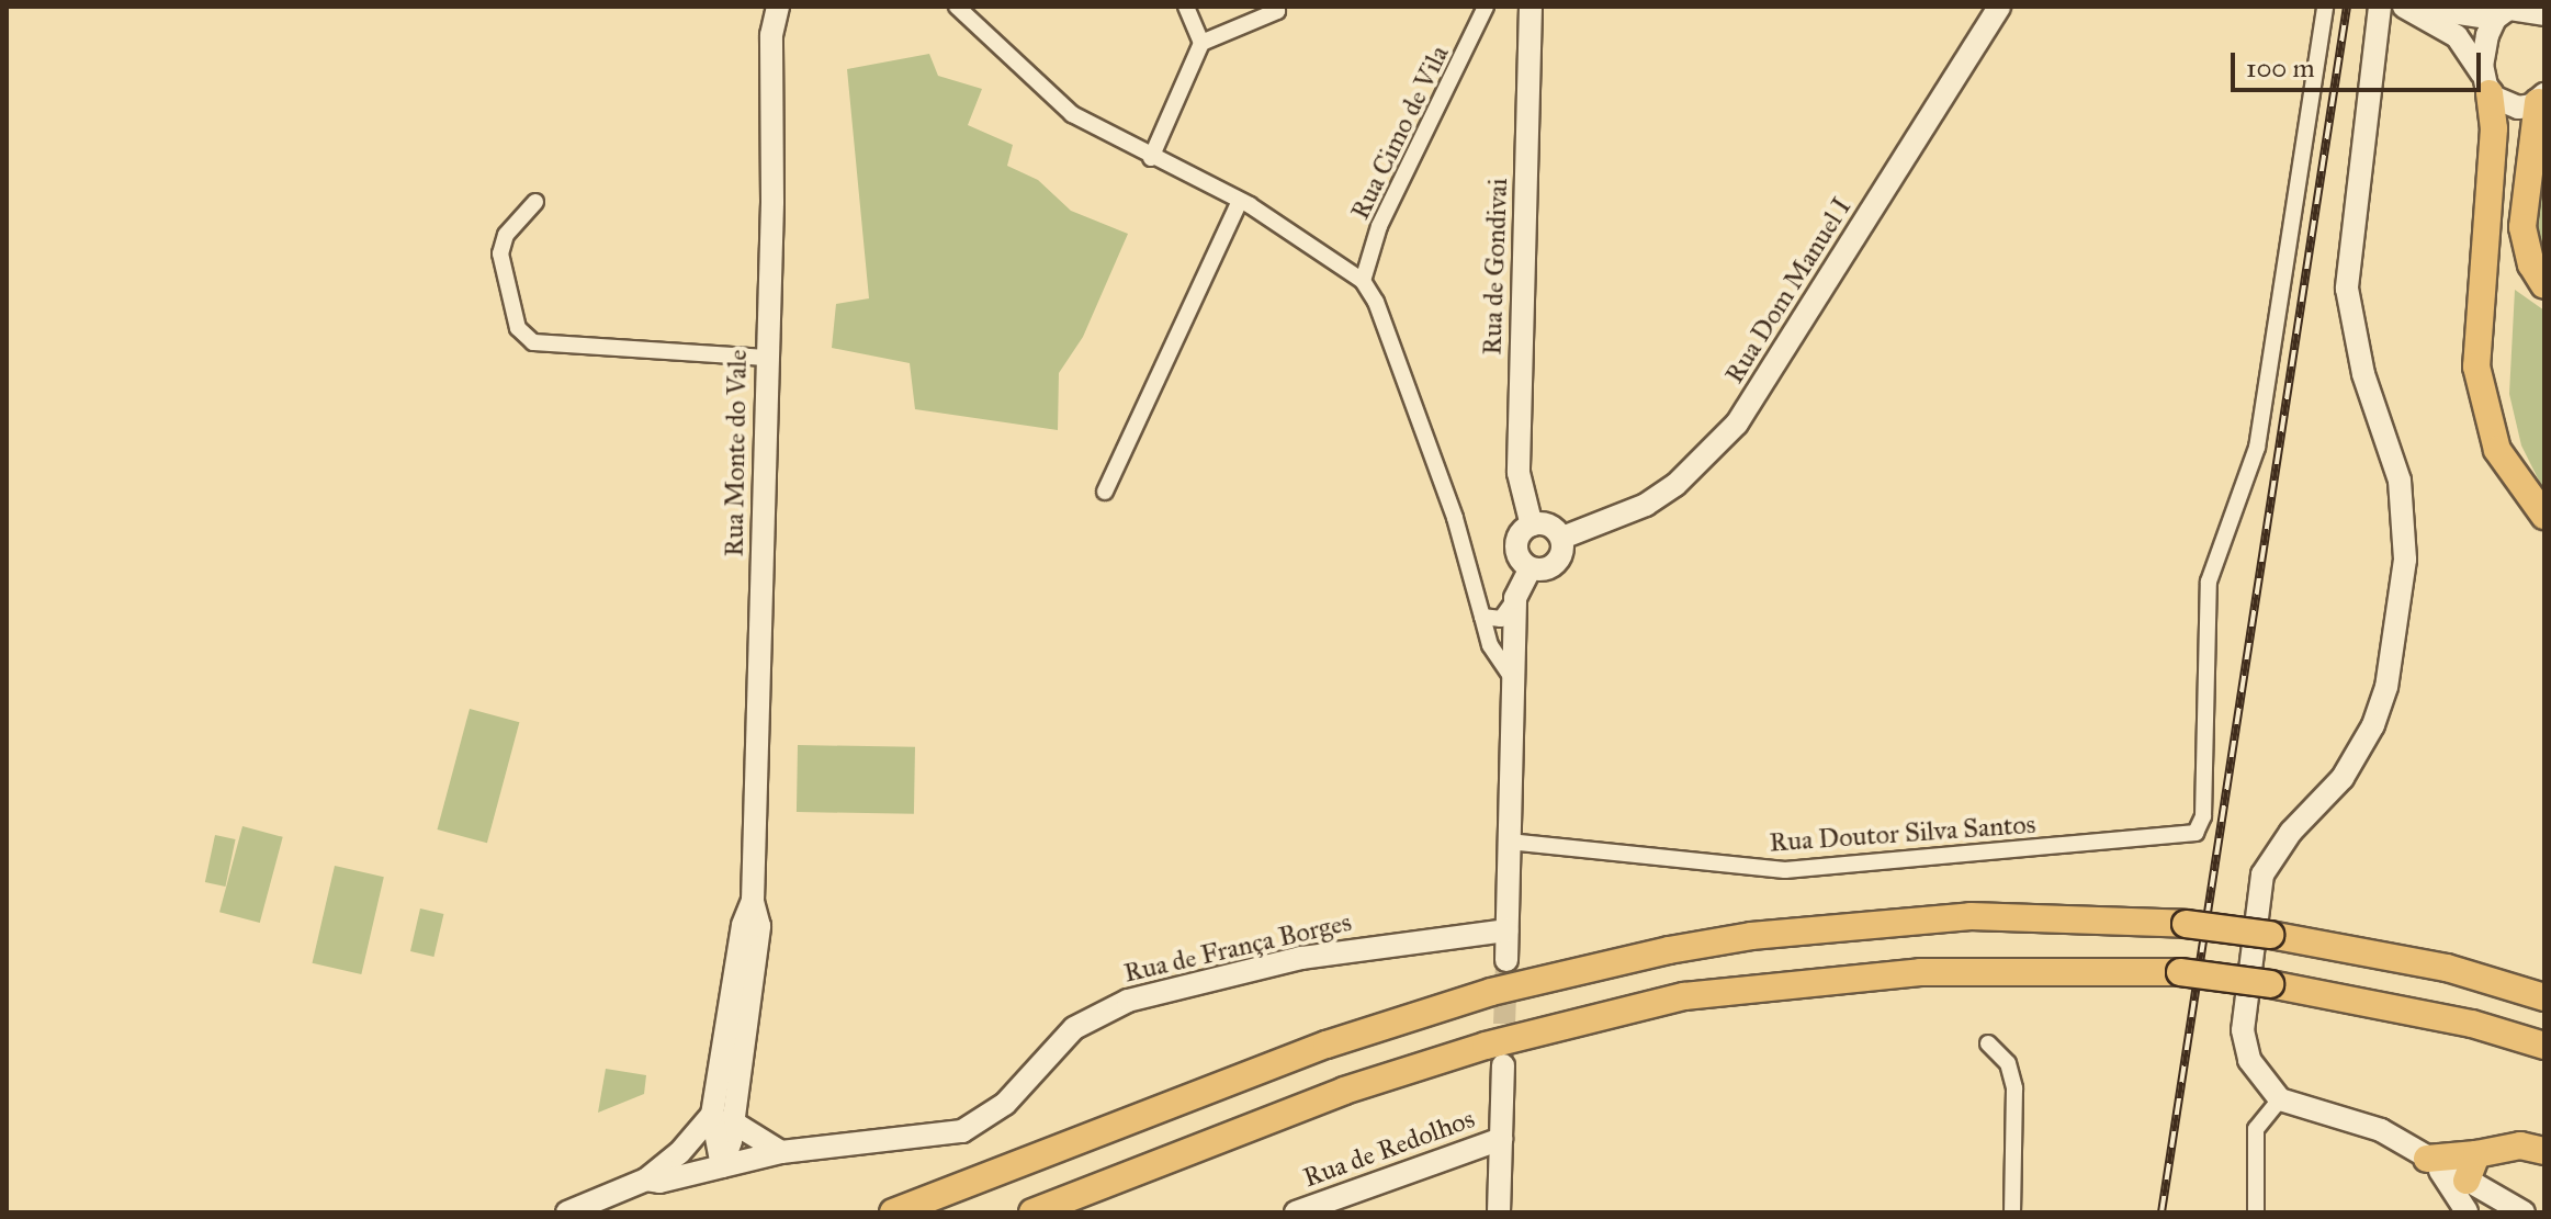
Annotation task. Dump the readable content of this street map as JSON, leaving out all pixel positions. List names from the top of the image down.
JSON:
{
  "streets": {
    "street": [
      "Rua Cimo de Vila",
      "Rua de Gondivai",
      "Rua Dom Manuel I",
      "Rua Monte do Vale",
      "Rua Doutor Silva Santos",
      "Rua de França Borges",
      "Rua de Redolhos"
    ]
  },
  "crossings": [
    ["Rua de Gondivai", "Rua Dom Manuel I"],
    ["Rua Monte do Vale", "Rua de França Borges"]
  ],
  "scale_bar": "100 m"
}
